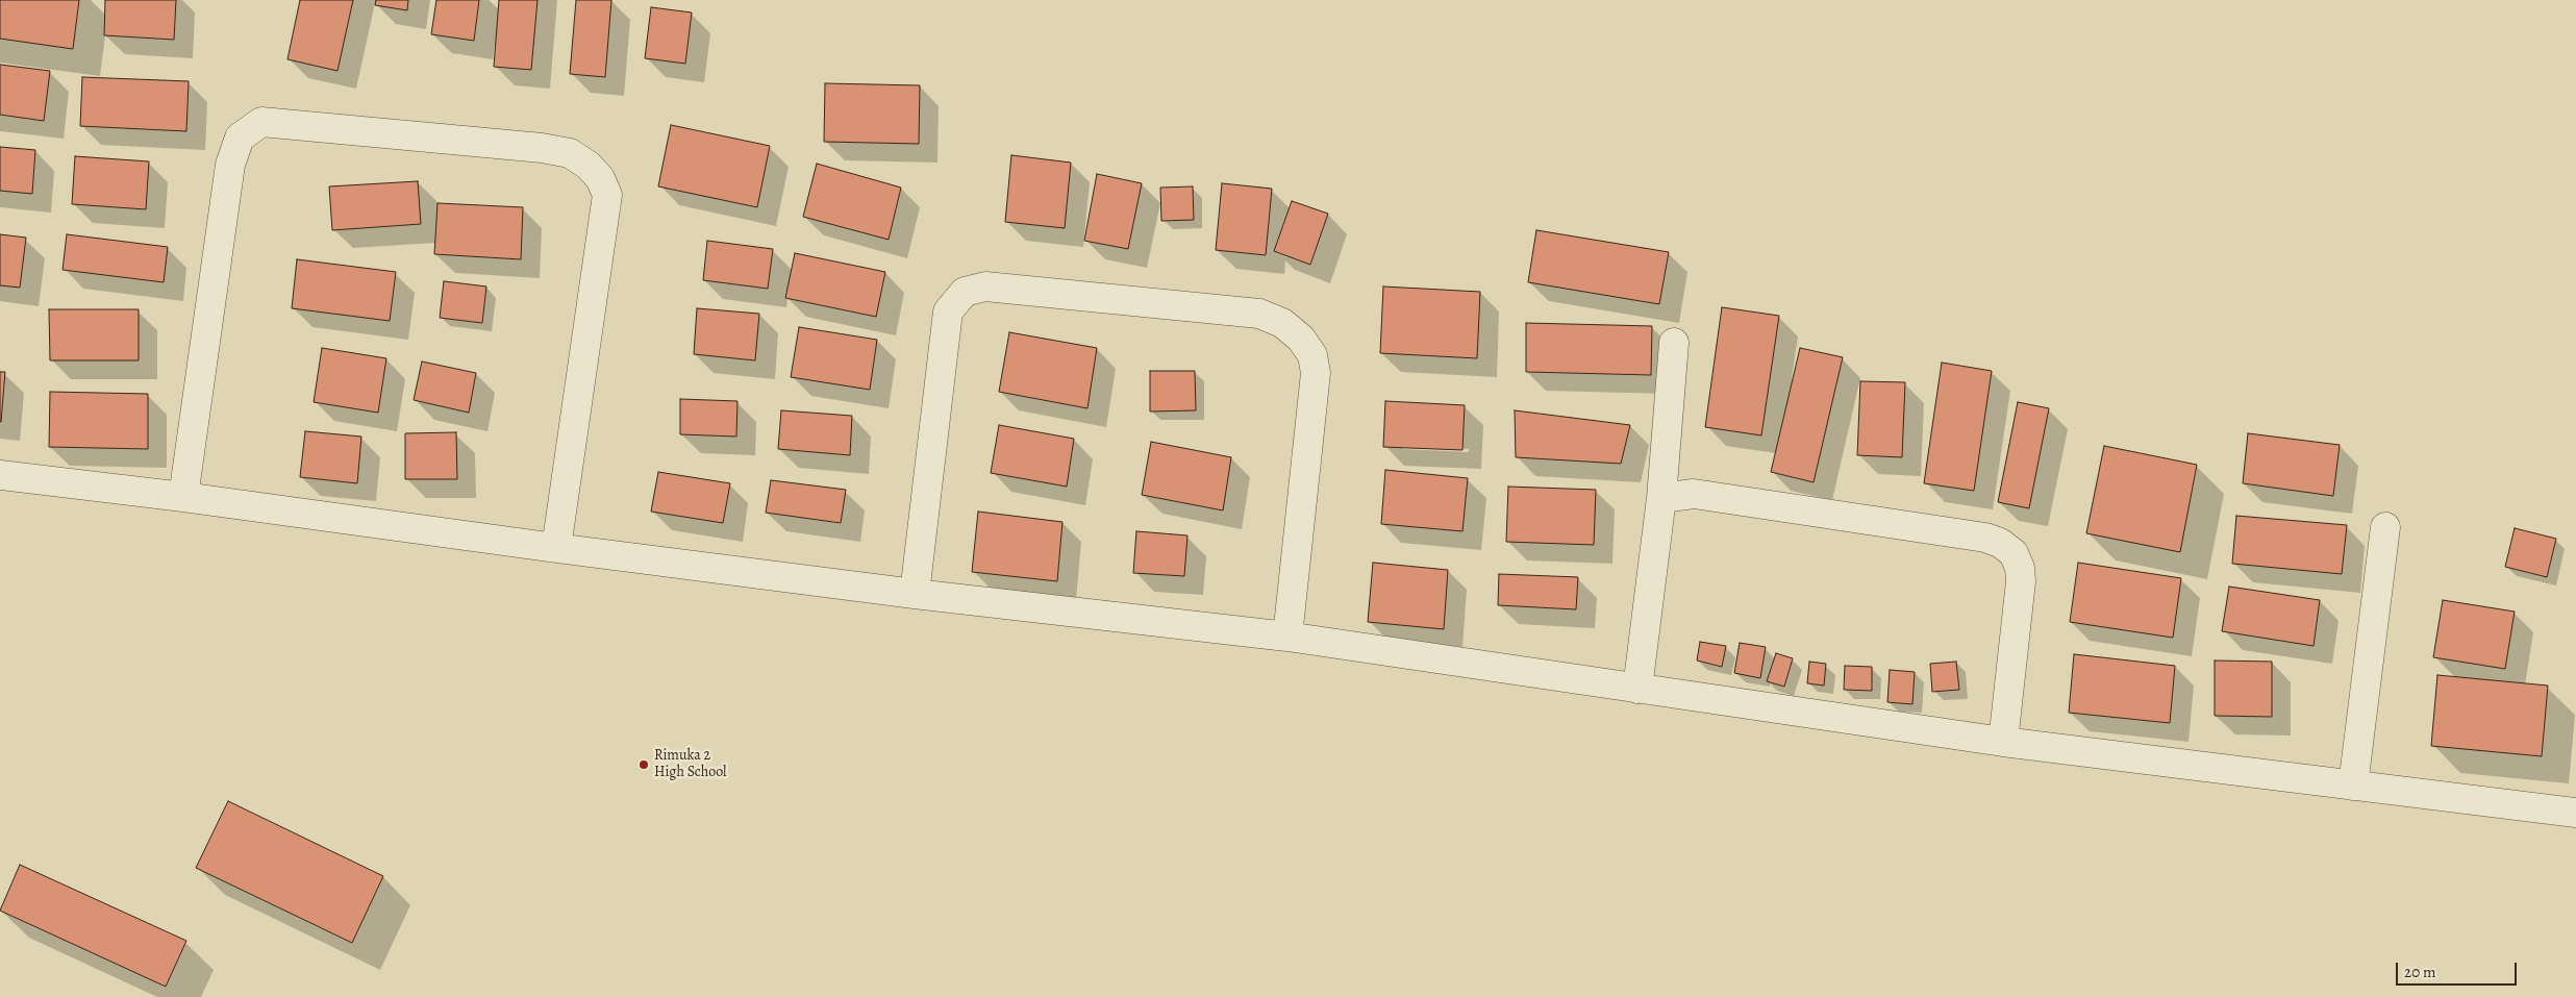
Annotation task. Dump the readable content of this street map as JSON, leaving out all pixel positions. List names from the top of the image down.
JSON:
{
  "places": ["Rimuka 2 High School"],
  "scale_bar": "20 m"
}
